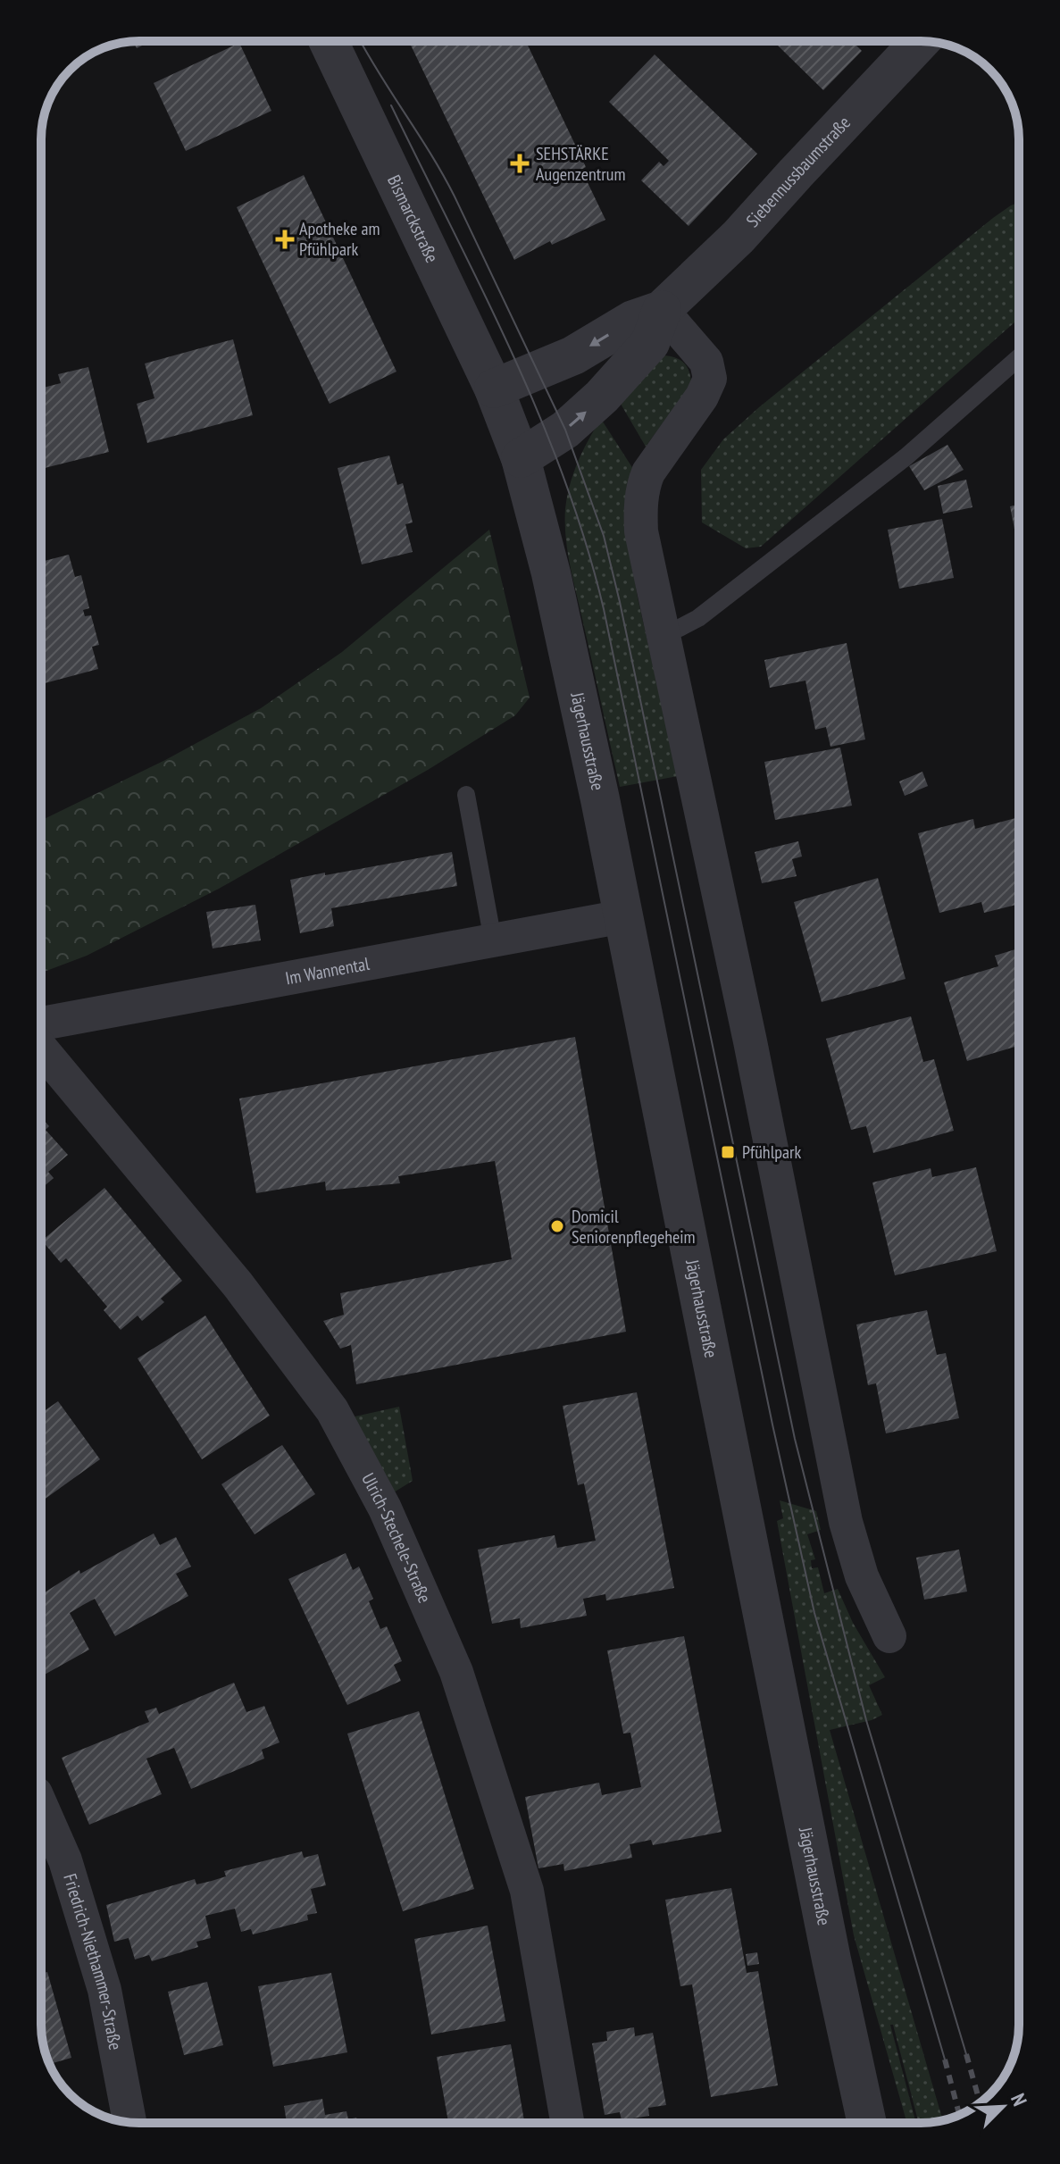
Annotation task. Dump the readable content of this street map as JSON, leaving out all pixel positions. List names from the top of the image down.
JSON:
{
  "streets": {
    "street": [
      "Siebennussbaumstraße",
      "Bismarckstraße",
      "Jägerhausstraße",
      "Im Wannental",
      "Ulrich-Stechele-Straße",
      "Friedrich-Niethammer-Straße"
    ]
  },
  "crossings": [
    ["Siebennussbaumstraße", "Bismarckstraße"],
    ["Siebennussbaumstraße", "Jägerhausstraße"],
    ["Bismarckstraße", "Jägerhausstraße"],
    ["Jägerhausstraße", "Im Wannental"]
  ],
  "places": {
    "health": ["SEHSTÄRKE Augenzentrum", "Apotheke am Pfühlpark"],
    "transit": ["Pfühlpark"],
    "other": ["Domicil Seniorenpflegeheim"]
  },
  "north": "top right"
}
